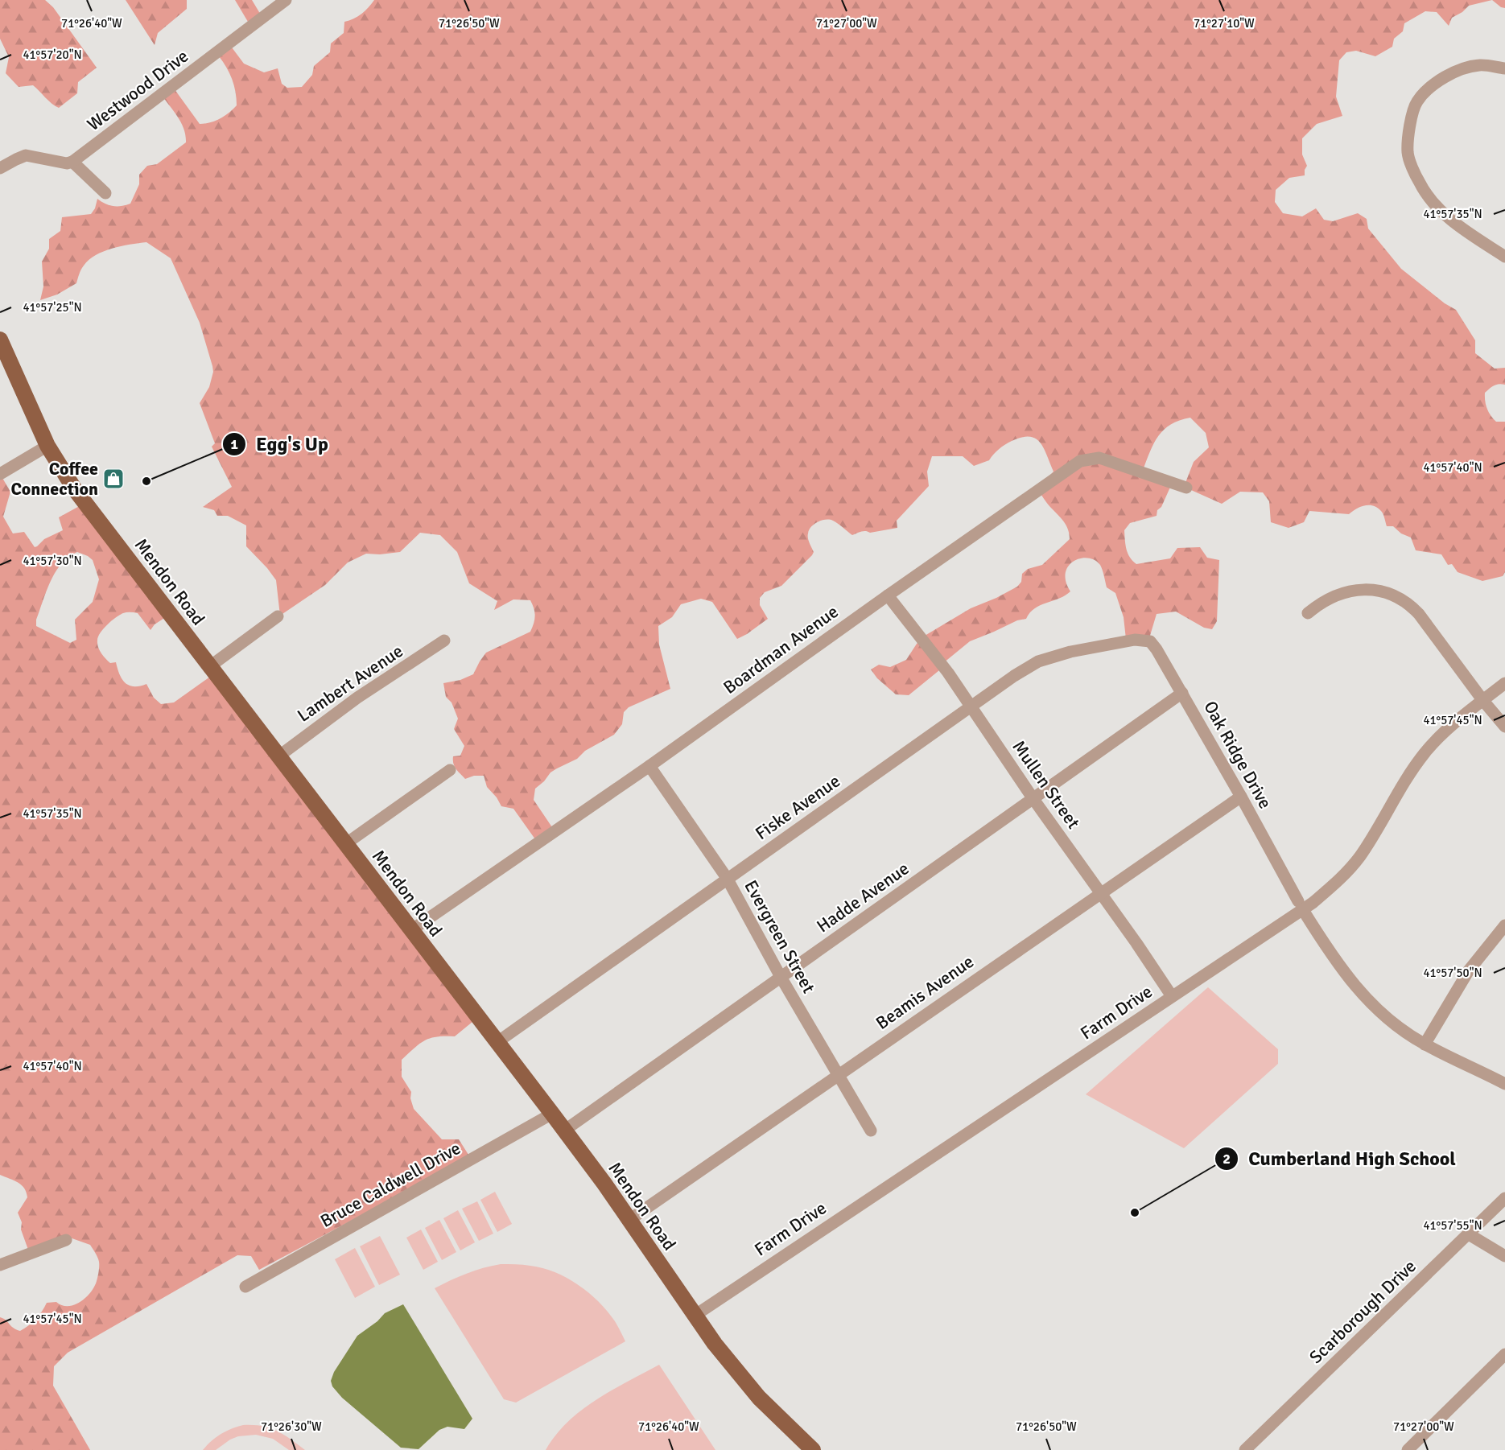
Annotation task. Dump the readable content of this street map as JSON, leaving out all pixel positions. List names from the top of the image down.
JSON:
{
  "streets": {
    "main road": ["Mendon Road"],
    "street": [
      "Westwood Drive",
      "Boardman Avenue",
      "Lambert Avenue",
      "Oak Ridge Drive",
      "Mullen Street",
      "Fiske Avenue",
      "Hadde Avenue",
      "Evergreen Street",
      "Beamis Avenue",
      "Farm Drive",
      "Bruce Caldwell Drive",
      "Scarborough Drive"
    ]
  },
  "crossings": [
    ["Mendon Road", "Boardman Avenue"],
    ["Mendon Road", "Lambert Avenue"],
    ["Mendon Road", "Fiske Avenue"],
    ["Mendon Road", "Hadde Avenue"],
    ["Mendon Road", "Beamis Avenue"],
    ["Mendon Road", "Farm Drive"],
    ["Mendon Road", "Bruce Caldwell Drive"],
    ["Boardman Avenue", "Mullen Street"],
    ["Boardman Avenue", "Evergreen Street"],
    ["Oak Ridge Drive", "Fiske Avenue"],
    ["Oak Ridge Drive", "Hadde Avenue"],
    ["Oak Ridge Drive", "Beamis Avenue"],
    ["Oak Ridge Drive", "Farm Drive"],
    ["Mullen Street", "Fiske Avenue"],
    ["Mullen Street", "Hadde Avenue"],
    ["Mullen Street", "Beamis Avenue"],
    ["Mullen Street", "Farm Drive"],
    ["Fiske Avenue", "Evergreen Street"],
    ["Hadde Avenue", "Evergreen Street"],
    ["Evergreen Street", "Beamis Avenue"]
  ],
  "places": {
    "shop": ["Coffee Connection"],
    "other": ["Egg's Up", "Cumberland High School"]
  },
  "coordinates": [
    "71°26'40\"W",
    "71°26'50\"W",
    "71°27'00\"W",
    "71°27'10\"W",
    "41°57'20\"N",
    "41°57'35\"N",
    "41°57'25\"N",
    "41°57'40\"N",
    "41°57'30\"N",
    "41°57'45\"N",
    "41°57'50\"N",
    "41°57'55\"N",
    "71°26'30\"W"
  ]
}
